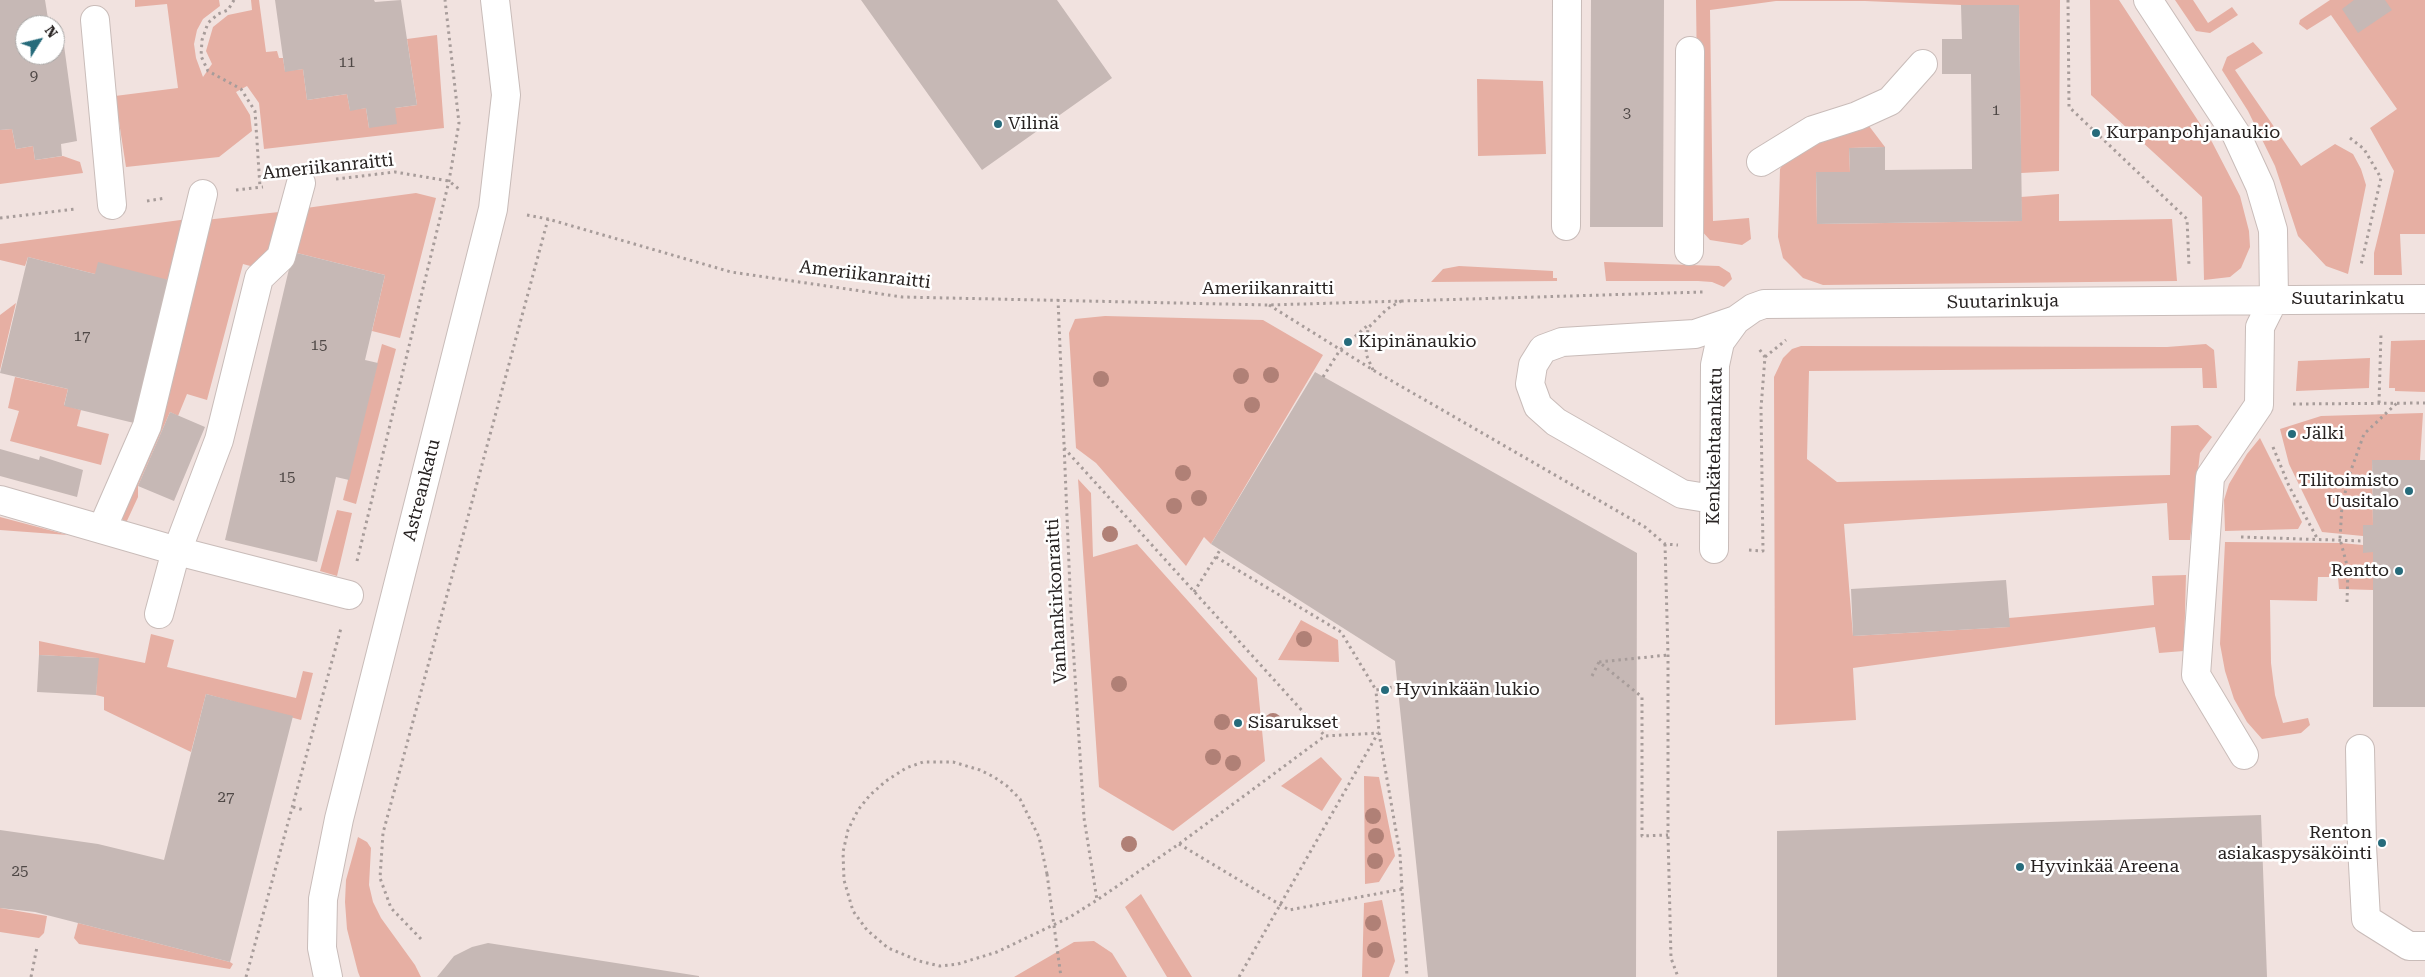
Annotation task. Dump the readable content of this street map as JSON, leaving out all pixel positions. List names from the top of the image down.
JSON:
{
  "streets": {
    "street": [
      "Suutarinkatu",
      "Suutarinkuja",
      "Kenkätehtaankatu",
      "Astreankatu"
    ],
    "path": ["Ameriikanraitti", "Vanhankirkonraitti"]
  },
  "crossings": [
    ["Ameriikanraitti", "Suutarinkuja"],
    ["Ameriikanraitti", "Kenkätehtaankatu"],
    ["Ameriikanraitti", "Astreankatu"],
    ["Ameriikanraitti", "Vanhankirkonraitti"],
    ["Suutarinkatu", "Suutarinkuja"],
    ["Suutarinkuja", "Kenkätehtaankatu"]
  ],
  "places": [
    "Vilinä",
    "Kurpanpohjanaukio",
    "Kipinänaukio",
    "Jälki",
    "Tilitoimisto Uusitalo",
    "Rentto",
    "Hyvinkään lukio",
    "Sisarukset",
    "Renton asiakaspysäköinti",
    "Hyvinkää Areena"
  ],
  "house_numbers": [
    "11",
    "9",
    "1",
    "3",
    "17",
    "15",
    "15",
    "27",
    "25"
  ],
  "north": "top right"
}
